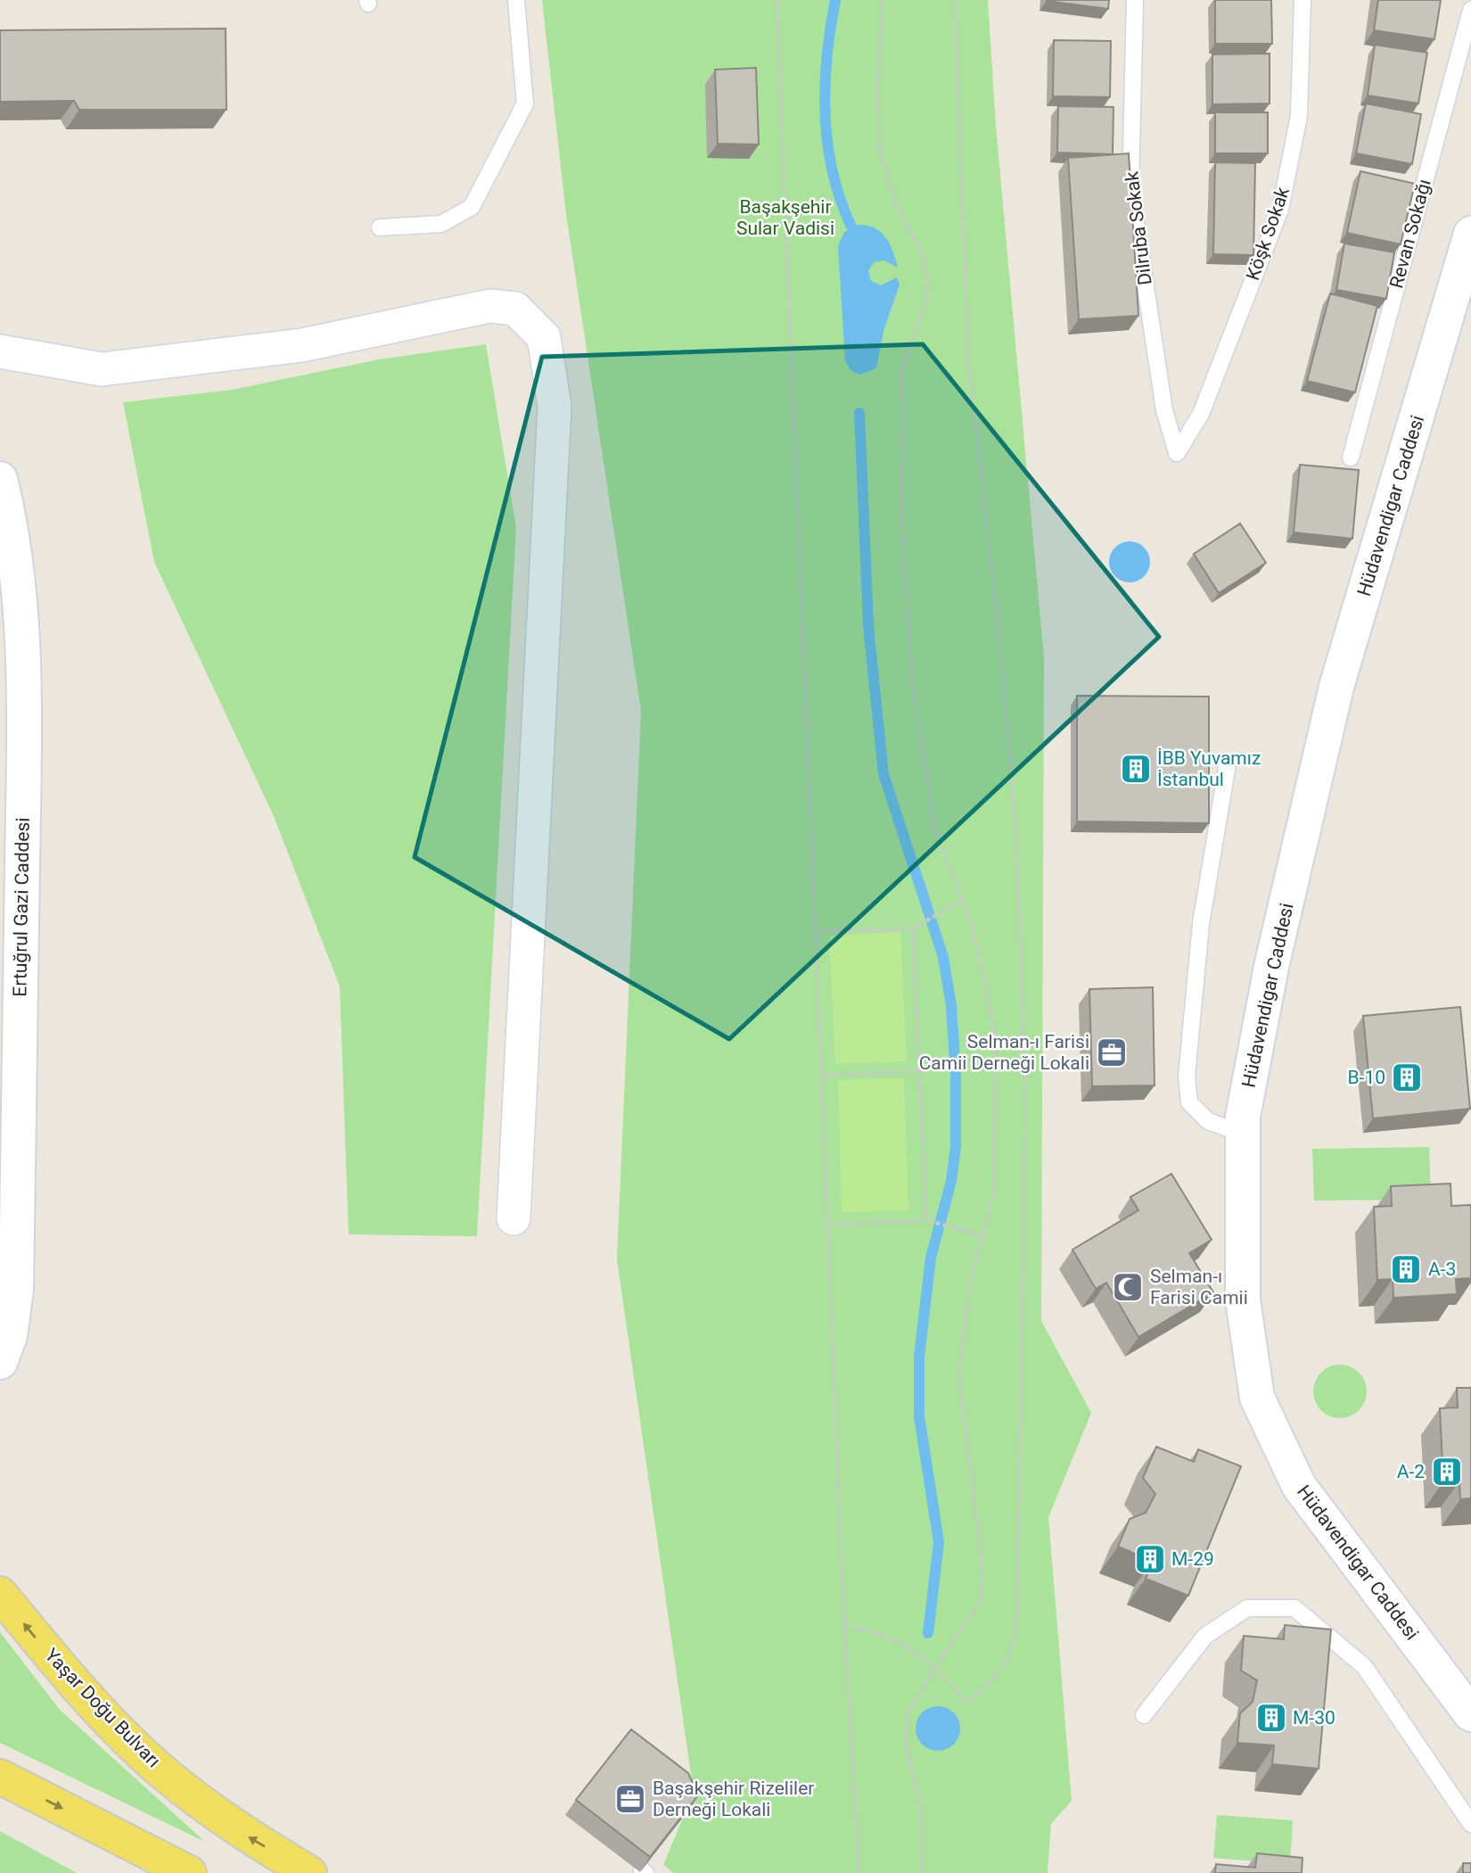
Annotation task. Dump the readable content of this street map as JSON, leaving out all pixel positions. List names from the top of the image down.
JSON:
{
  "streets": {
    "main road": ["Yaşar Doğu Bulvarı"],
    "street": ["Hüdavendigar Caddesi", "Ertuğrul Gazi Caddesi"],
    "lane": ["Dilruba Sokak", "Köşk Sokak", "Revan Sokağı"]
  },
  "crossings": [
    ["Dilruba Sokak", "Köşk Sokak"]
  ],
  "parks": ["Başakşehir Sular Vadisi"],
  "places": {
    "building": [
      "İBB Yuvamız İstanbul",
      "B-10",
      "A-3",
      "A-2",
      "M-29",
      "M-30"
    ],
    "office": ["Selman-ı Farisi Camii Derneği Lokali", "Başakşehir Rizeliler Derneği Lokali"],
    "mosque": ["Selman-ı Farisi Camii"]
  }
}
